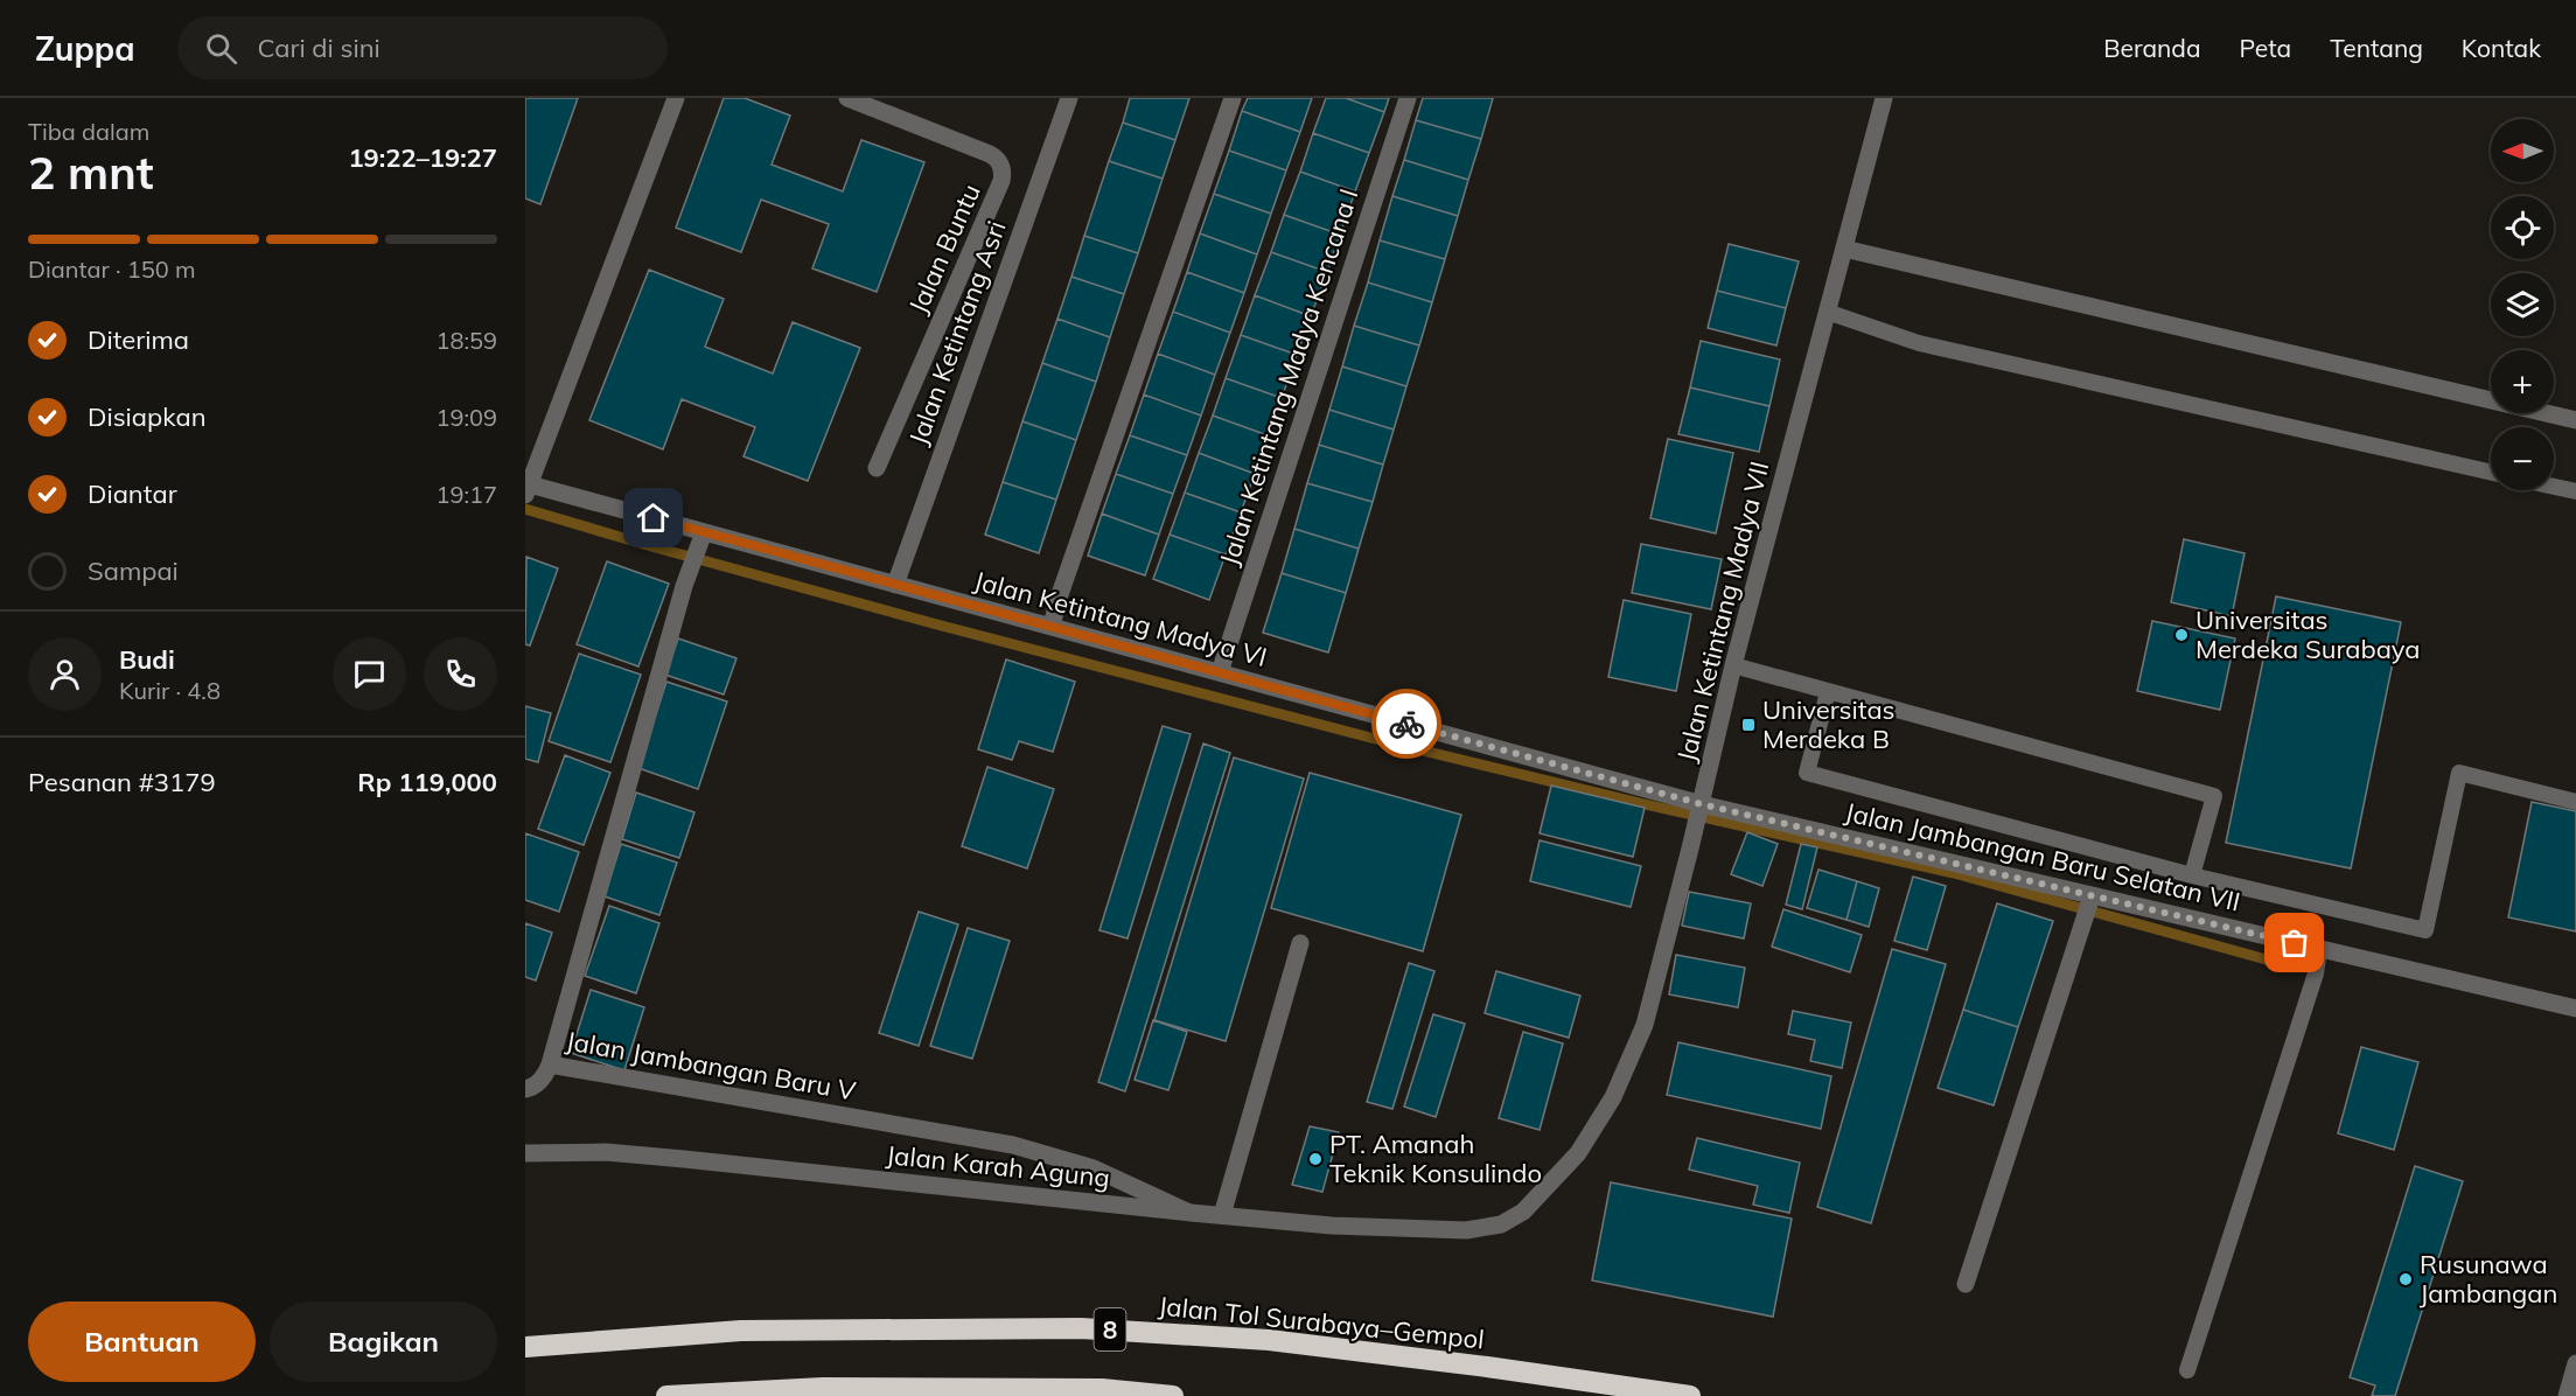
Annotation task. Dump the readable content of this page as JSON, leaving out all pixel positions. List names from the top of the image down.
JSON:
{
  "streets": {
    "highway": ["Jalan Tol Surabaya–Gempol", "8"],
    "street": [
      "Jalan Buntu",
      "Jalan Ketintang Asri",
      "Jalan Ketintang Madya Kencana I",
      "Jalan Ketintang Madya VII",
      "Jalan Ketintang Madya VI",
      "Jalan Jambangan Baru Selatan VII",
      "Jalan Jambangan Baru V",
      "Jalan Karah Agung"
    ]
  },
  "crossings": [
    ["Jalan Ketintang Asri", "Jalan Ketintang Madya VI"],
    ["Jalan Ketintang Madya Kencana I", "Jalan Ketintang Madya VI"],
    ["Jalan Ketintang Madya VII", "Jalan Ketintang Madya VI"],
    ["Jalan Ketintang Madya VII", "Jalan Jambangan Baru Selatan VII"],
    ["Jalan Ketintang Madya VII", "Jalan Karah Agung"],
    ["Jalan Ketintang Madya VI", "Jalan Jambangan Baru Selatan VII"],
    ["Jalan Ketintang Madya VI", "Jalan Jambangan Baru V"],
    ["Jalan Jambangan Baru V", "Jalan Karah Agung"]
  ],
  "places": {
    "other": ["Universitas Merdeka Surabaya", "PT. Amanah Teknik Konsulindo", "Rusunawa Jambangan"],
    "transit": ["Universitas Merdeka B"]
  },
  "north": "left",
  "page": {
    "header": "Zuppa",
    "search": "Cari di sini",
    "nav": [
      "Beranda",
      "Peta",
      "Tentang",
      "Kontak"
    ],
    "heading": ["2 mnt", "Tiba dalam", "19:22–19:27"],
    "panel": [
      "Budi",
      "Kurir · 4.8",
      "Pesanan #3179",
      "Rp 119,000"
    ],
    "map_buttons": ["+", "−"],
    "bar": "Diantar · 150 m",
    "list": [
      ["Diterima", "18:59"],
      ["Disiapkan", "19:09"],
      ["Diantar", "19:17"],
      "Sampai"
    ],
    "buttons": ["Bantuan", "Bagikan"]
  }
}
